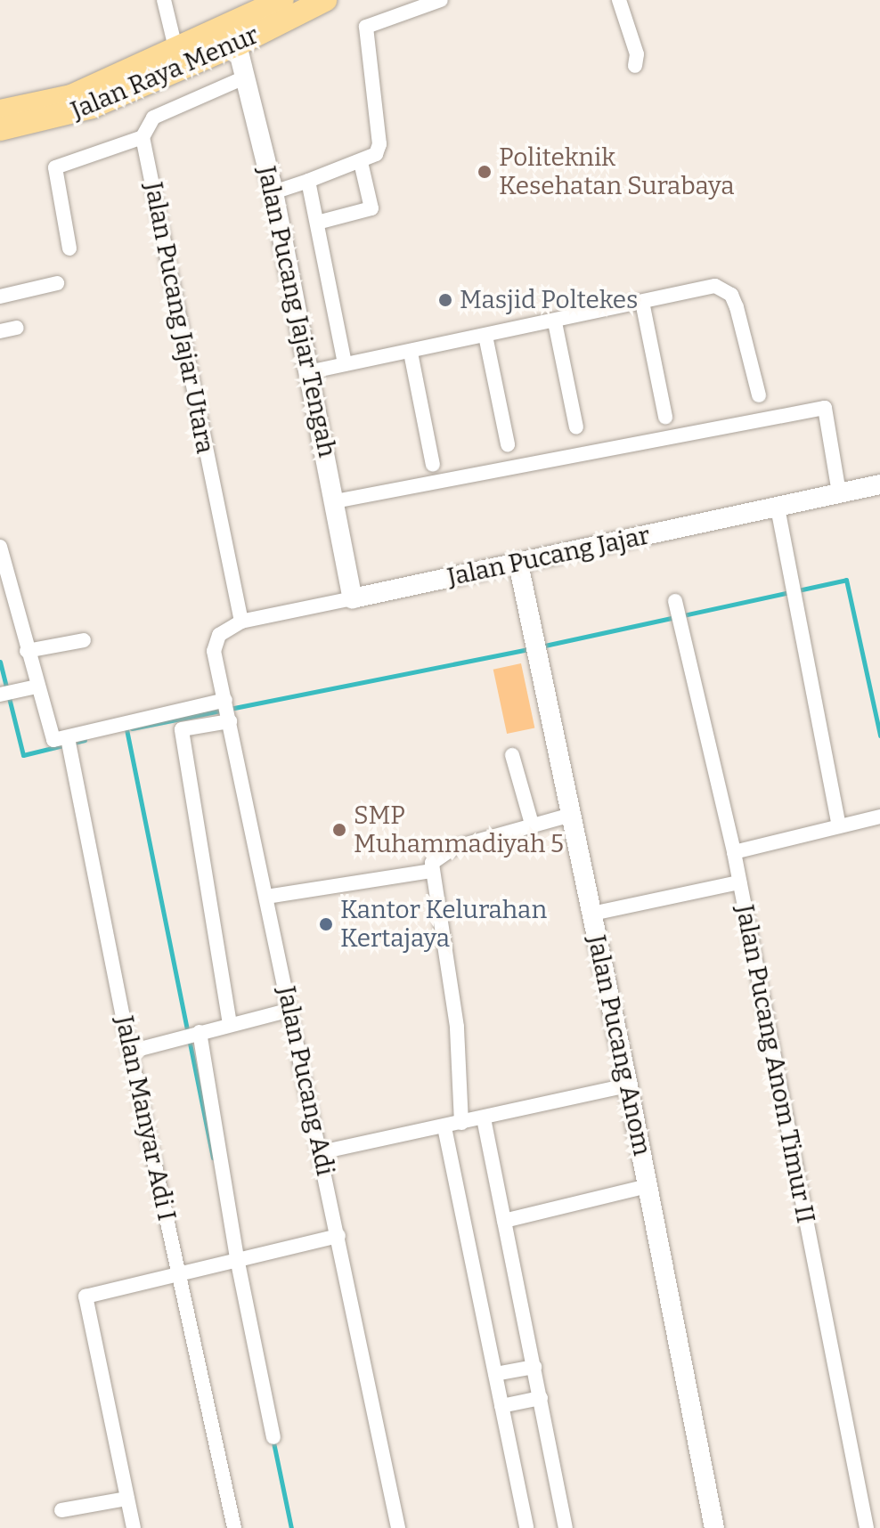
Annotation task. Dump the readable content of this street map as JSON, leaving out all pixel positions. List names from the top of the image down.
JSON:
{
  "streets": {
    "main road": ["Jalan Raya Menur"],
    "street": [
      "Jalan Pucang Jajar Tengah",
      "Jalan Pucang Jajar Utara",
      "Jalan Pucang Jajar",
      "Jalan Pucang Anom",
      "Jalan Pucang Anom Timur II",
      "Jalan Pucang Adi",
      "Jalan Manyar Adi I"
    ]
  },
  "crossings": [
    ["Jalan Raya Menur", "Jalan Pucang Jajar Tengah"],
    ["Jalan Pucang Jajar Tengah", "Jalan Pucang Jajar"],
    ["Jalan Pucang Jajar Utara", "Jalan Pucang Jajar"],
    ["Jalan Pucang Jajar", "Jalan Pucang Anom"],
    ["Jalan Pucang Jajar", "Jalan Pucang Adi"]
  ],
  "places": [
    "Politeknik Kesehatan Surabaya",
    "Masjid Poltekes",
    "SMP Muhammadiyah 5",
    "Kantor Kelurahan Kertajaya"
  ]
}
